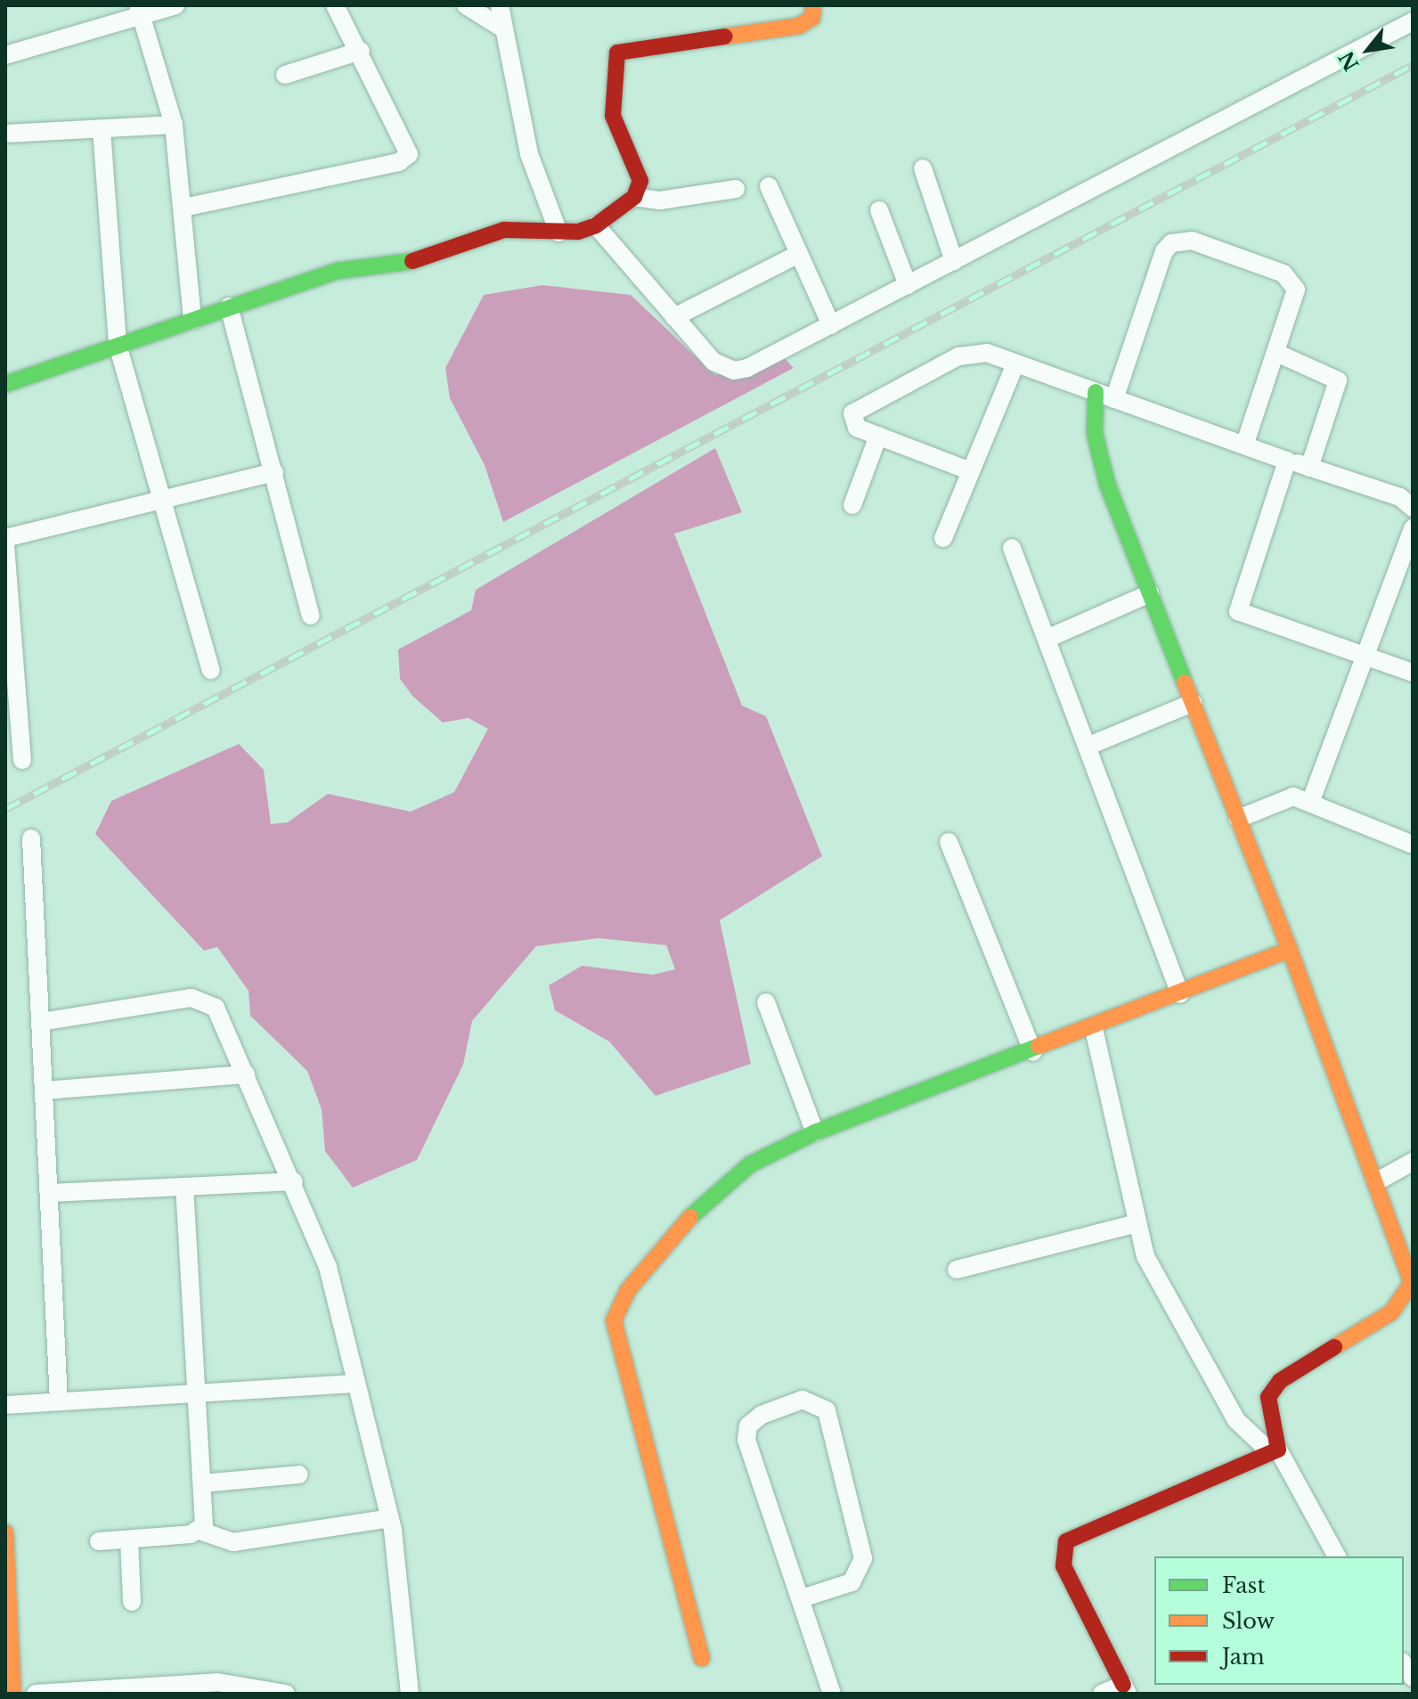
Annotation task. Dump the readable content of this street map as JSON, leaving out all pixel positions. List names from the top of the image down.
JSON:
{
  "legend": ["Fast", "Slow", "Jam"],
  "north": "bottom left"
}
